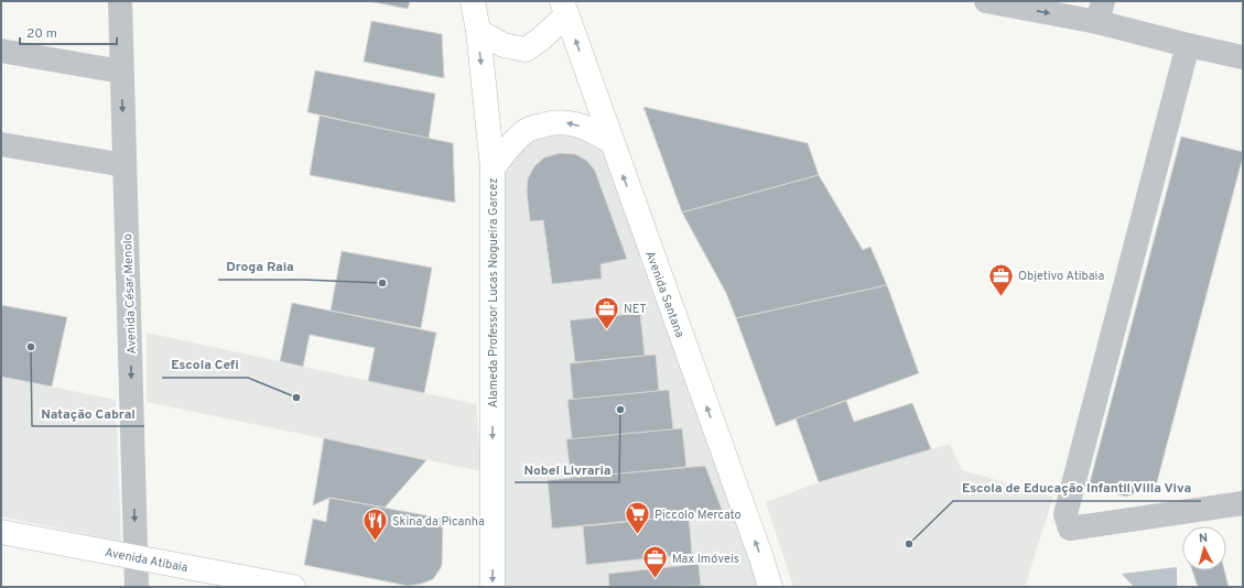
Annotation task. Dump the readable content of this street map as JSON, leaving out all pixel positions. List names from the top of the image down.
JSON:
{
  "streets": {
    "main road": ["Alameda Professor Lucas Nogueira Garcez", "Avenida Santana", "Avenida Atibaia"],
    "street": ["Avenida César Menolo"]
  },
  "crossings": [
    ["Avenida César Menolo", "Avenida Atibaia"]
  ],
  "one_way": ["Alameda Professor Lucas Nogueira Garcez", "Avenida César Menolo", "Avenida Santana"],
  "places": {
    "other": [
      "Droga Raia",
      "Natação Cabral",
      "Escola Cefi",
      "Nobel Livraria",
      "Escola de Educação Infantil Villa Viva"
    ],
    "office": ["Objetivo Atibaia", "NET", "Max Imóveis"],
    "supermarket": ["Piccolo Mercato"],
    "restaurant": ["Skina da Picanha"]
  },
  "scale_bar": "20 m",
  "north": "top"
}
